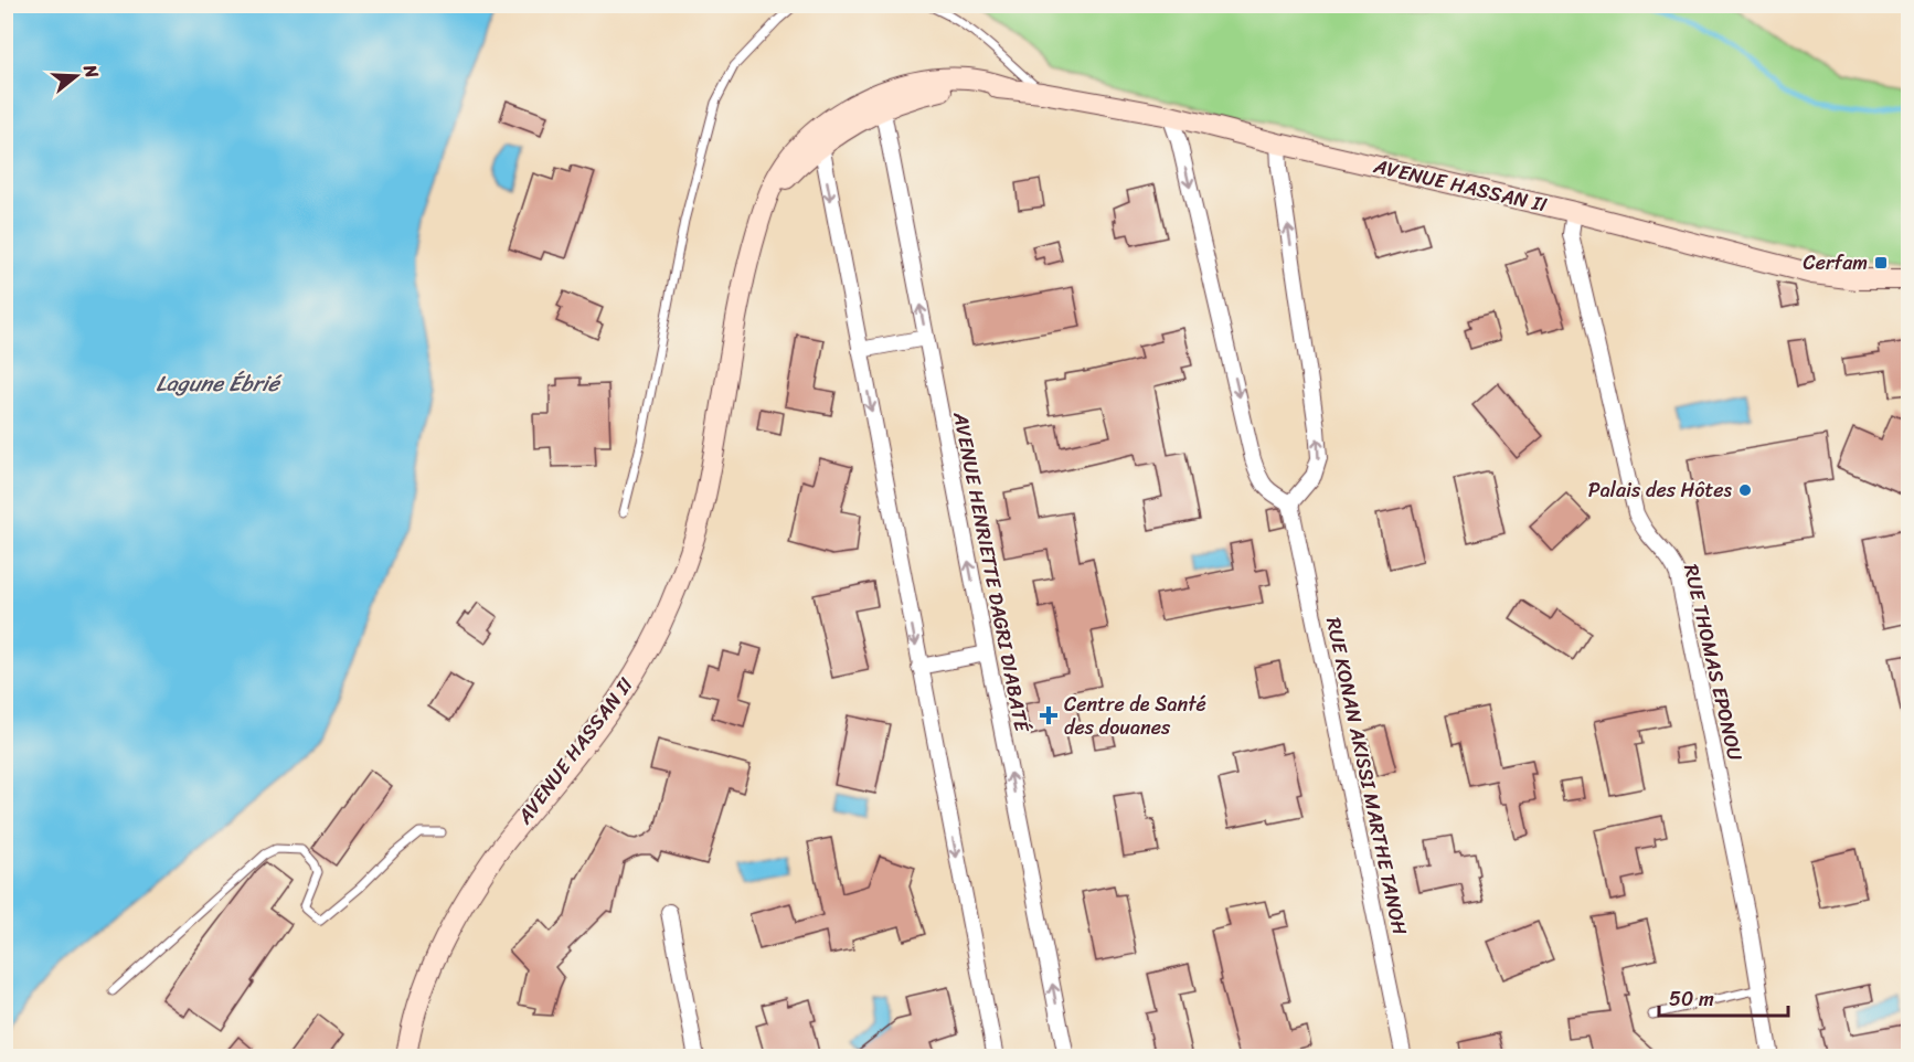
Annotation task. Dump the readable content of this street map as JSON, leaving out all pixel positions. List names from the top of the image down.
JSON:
{
  "streets": {
    "street": [
      "AVENUE HASSAN II",
      "AVENUE HENRIETTE DAGRI DIABATÉ",
      "RUE THOMAS EPONOU",
      "RUE KONAN AKISSI MARTHE TANOH"
    ]
  },
  "crossings": [
    ["AVENUE HASSAN II", "AVENUE HENRIETTE DAGRI DIABATÉ"],
    ["AVENUE HASSAN II", "RUE THOMAS EPONOU"]
  ],
  "water": ["Lagune Ébrié"],
  "places": {
    "transit": ["Cerfam"],
    "other": ["Palais des Hôtes"],
    "health": ["Centre de Santé des douanes"]
  },
  "scale_bar": "50 m",
  "north": "right"
}
